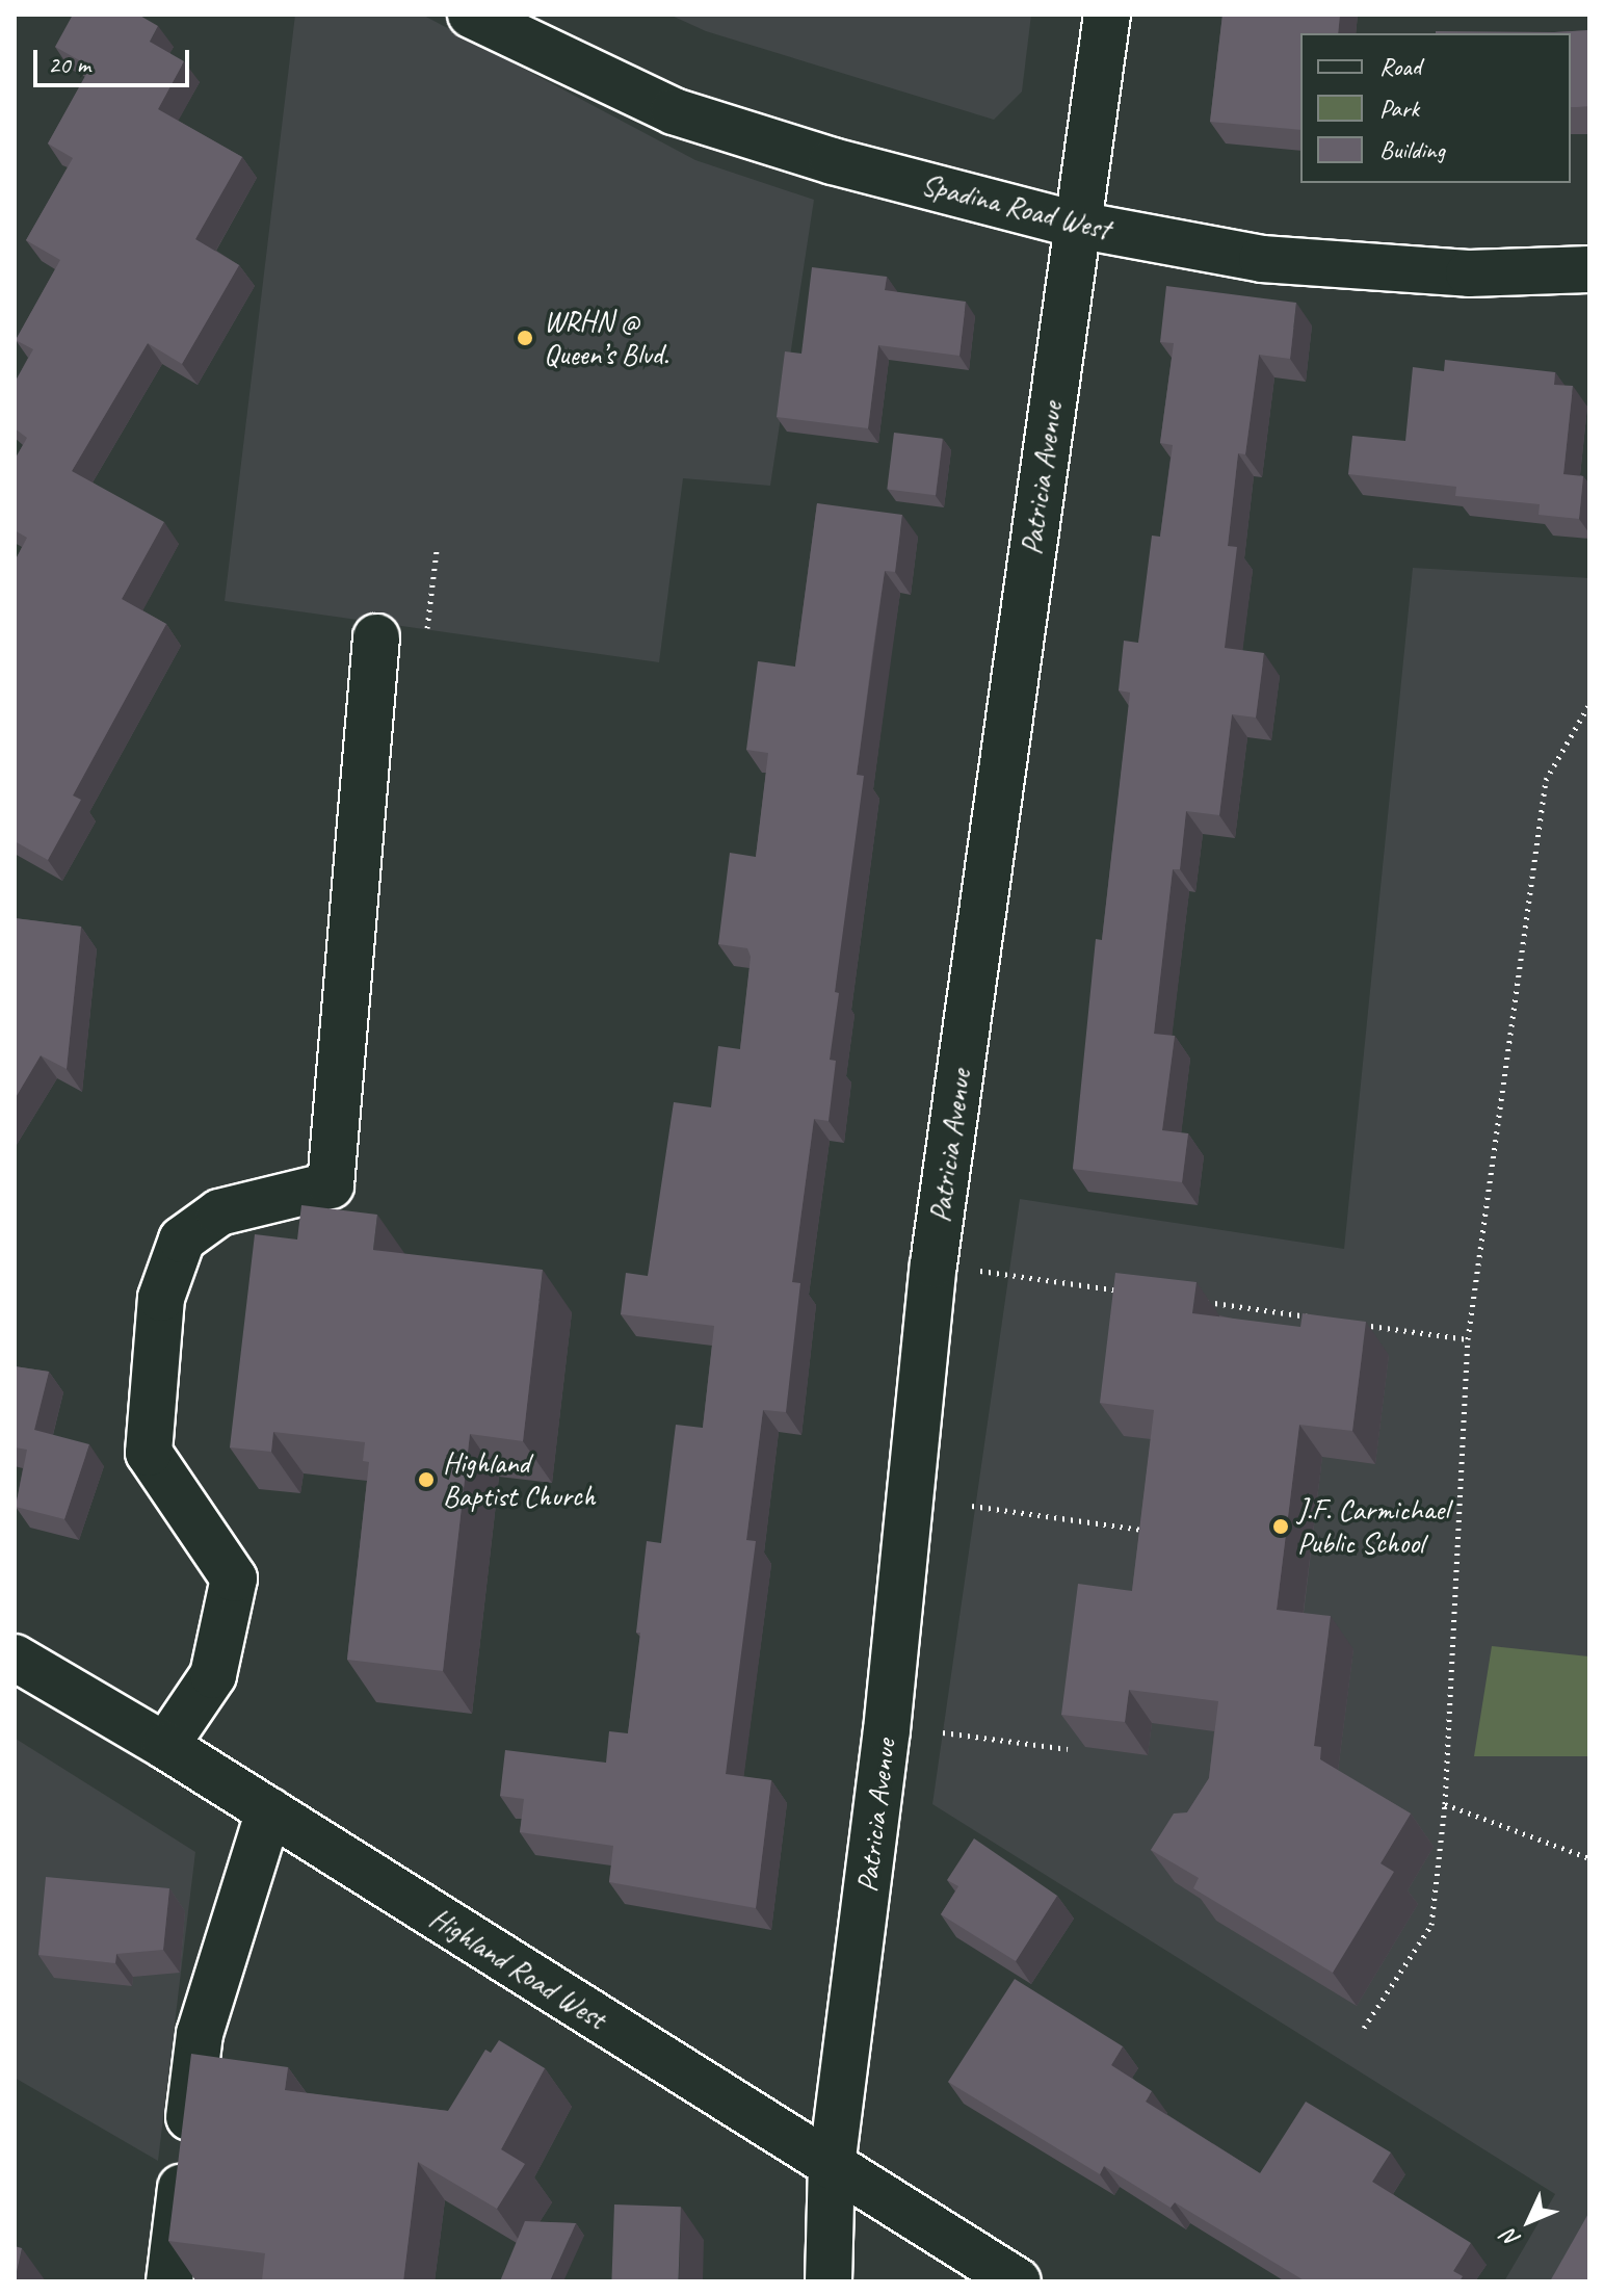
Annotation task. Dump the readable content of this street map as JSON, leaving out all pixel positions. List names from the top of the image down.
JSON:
{
  "streets": {
    "street": ["Spadina Road West", "Patricia Avenue", "Highland Road West"]
  },
  "crossings": [
    ["Spadina Road West", "Patricia Avenue"],
    ["Patricia Avenue", "Highland Road West"]
  ],
  "places": ["WRHN @ Queen’s Blvd.", "Highland Baptist Church", "J.F. Carmichael Public School"],
  "legend": ["Road", "Park", "Building"],
  "scale_bar": "20 m",
  "north": "bottom left"
}
